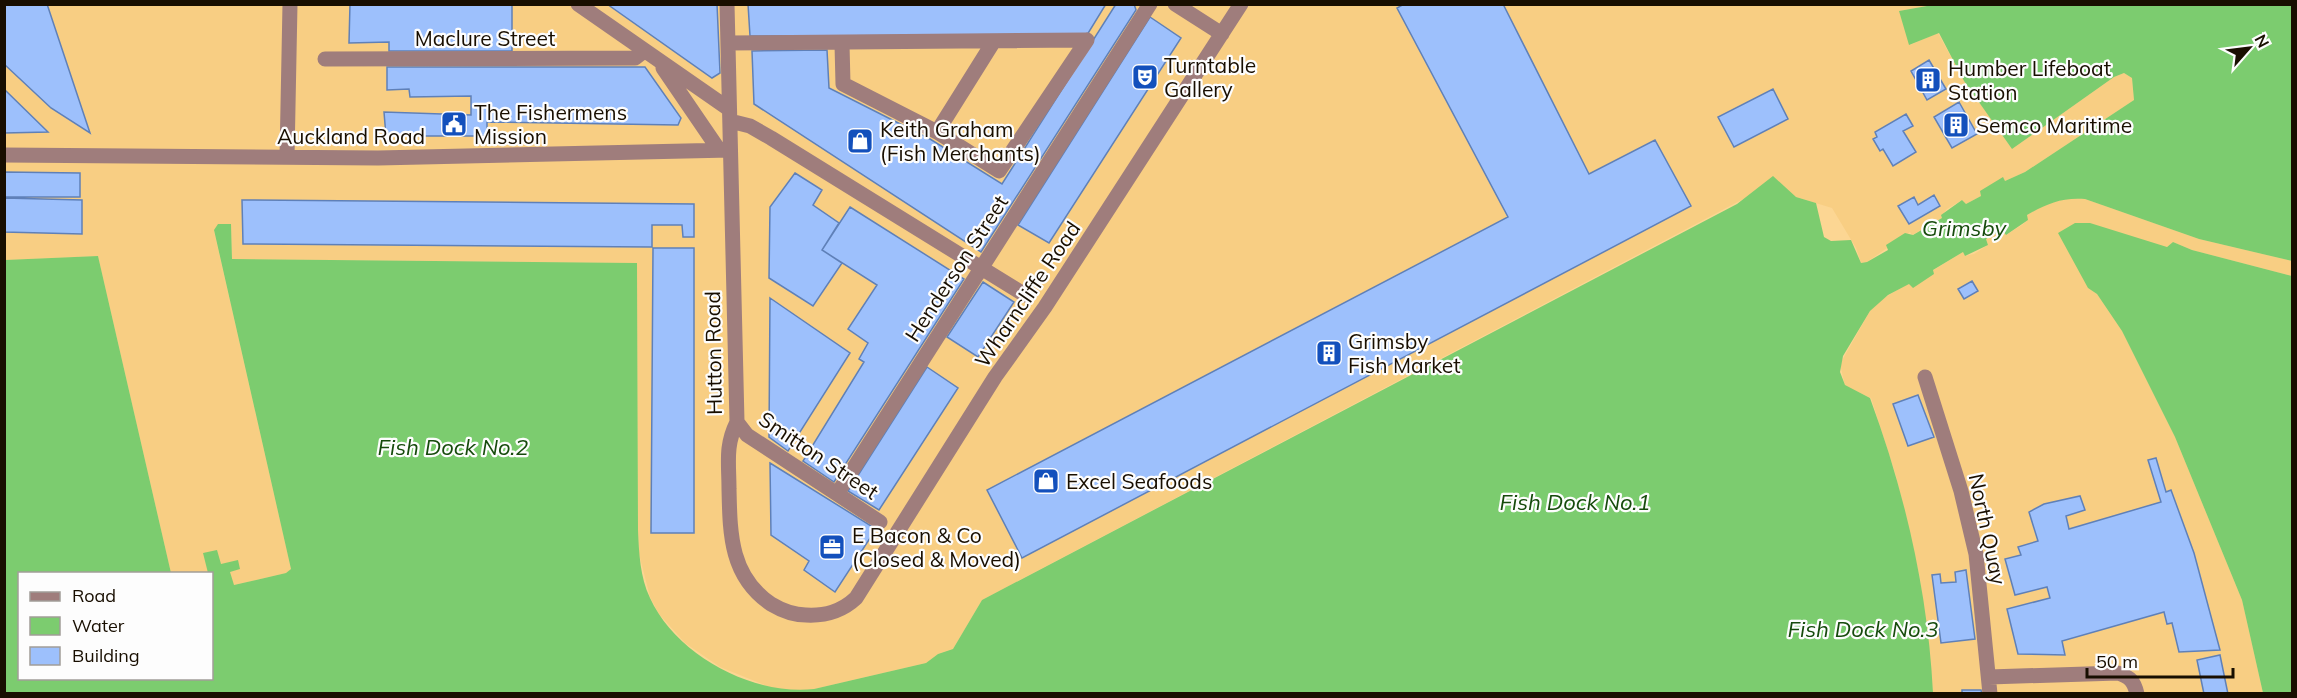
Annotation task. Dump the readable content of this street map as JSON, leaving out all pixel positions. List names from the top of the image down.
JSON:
{
  "streets": {
    "street": [
      "Maclure Street",
      "Auckland Road",
      "Henderson Street",
      "Wharncliffe Road",
      "Hutton Road",
      "Smitton Street",
      "North Quay"
    ]
  },
  "crossings": [
    ["Auckland Road", "Hutton Road"],
    ["Henderson Street", "Smitton Street"],
    ["Wharncliffe Road", "Hutton Road"],
    ["Hutton Road", "Smitton Street"]
  ],
  "water": [
    "Grimsby",
    "Fish Dock No.2",
    "Fish Dock No.1",
    "Fish Dock No.3"
  ],
  "places": {
    "theatre": ["Turntable Gallery"],
    "building": ["Humber Lifeboat Station", "Semco Maritime", "Grimsby Fish Market"],
    "public building": ["The Fishermens Mission"],
    "shop": ["Keith Graham (Fish Merchants)", "Excel Seafoods"],
    "office": ["E Bacon & Co (Closed & Moved)"]
  },
  "legend": ["Road", "Water", "Building"],
  "scale_bar": "50 m",
  "north": "top right"
}
